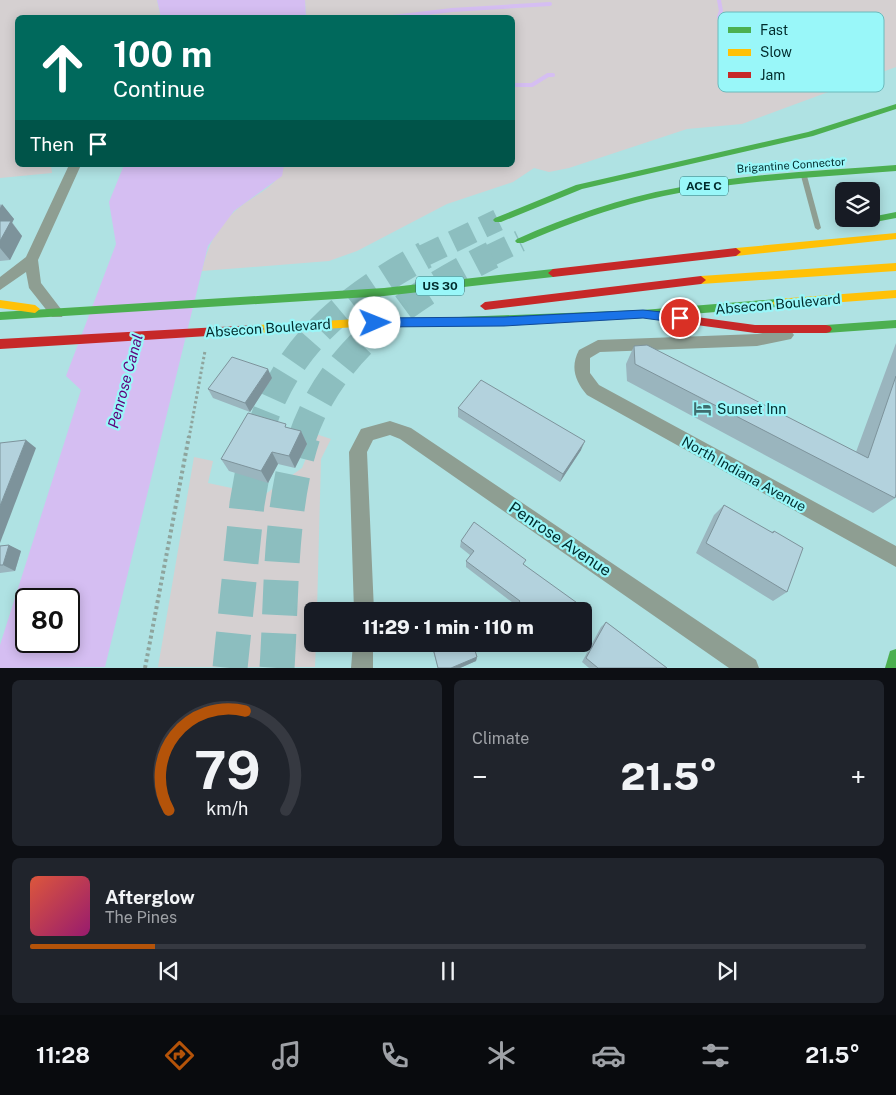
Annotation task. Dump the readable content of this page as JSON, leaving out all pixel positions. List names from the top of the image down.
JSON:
{
  "streets": {
    "main road": [
      "Brigantine Connector",
      "ACE C",
      "US 30",
      "Absecon Boulevard"
    ],
    "street": ["North Indiana Avenue", "Penrose Avenue"]
  },
  "crossings": [
    ["Brigantine Connector", "ACE C"],
    ["Absecon Boulevard", "North Indiana Avenue"]
  ],
  "water": ["Penrose Canal"],
  "places": {
    "hotel": ["Sunset Inn"]
  },
  "legend": ["Fast", "Slow", "Jam"],
  "page": {
    "turn": ["100 m", "Continue"],
    "then": "Then",
    "limit": "80",
    "trip": "11:29 · 1 min · 110 m",
    "tile": "Climate",
    "heat": ["−", "21.5°", "+"],
    "song": ["Afterglow", "The Pines"],
    "tabs": ["11:28", "21.5°"],
    "gauge": ["79", "km/h"]
  }
}
